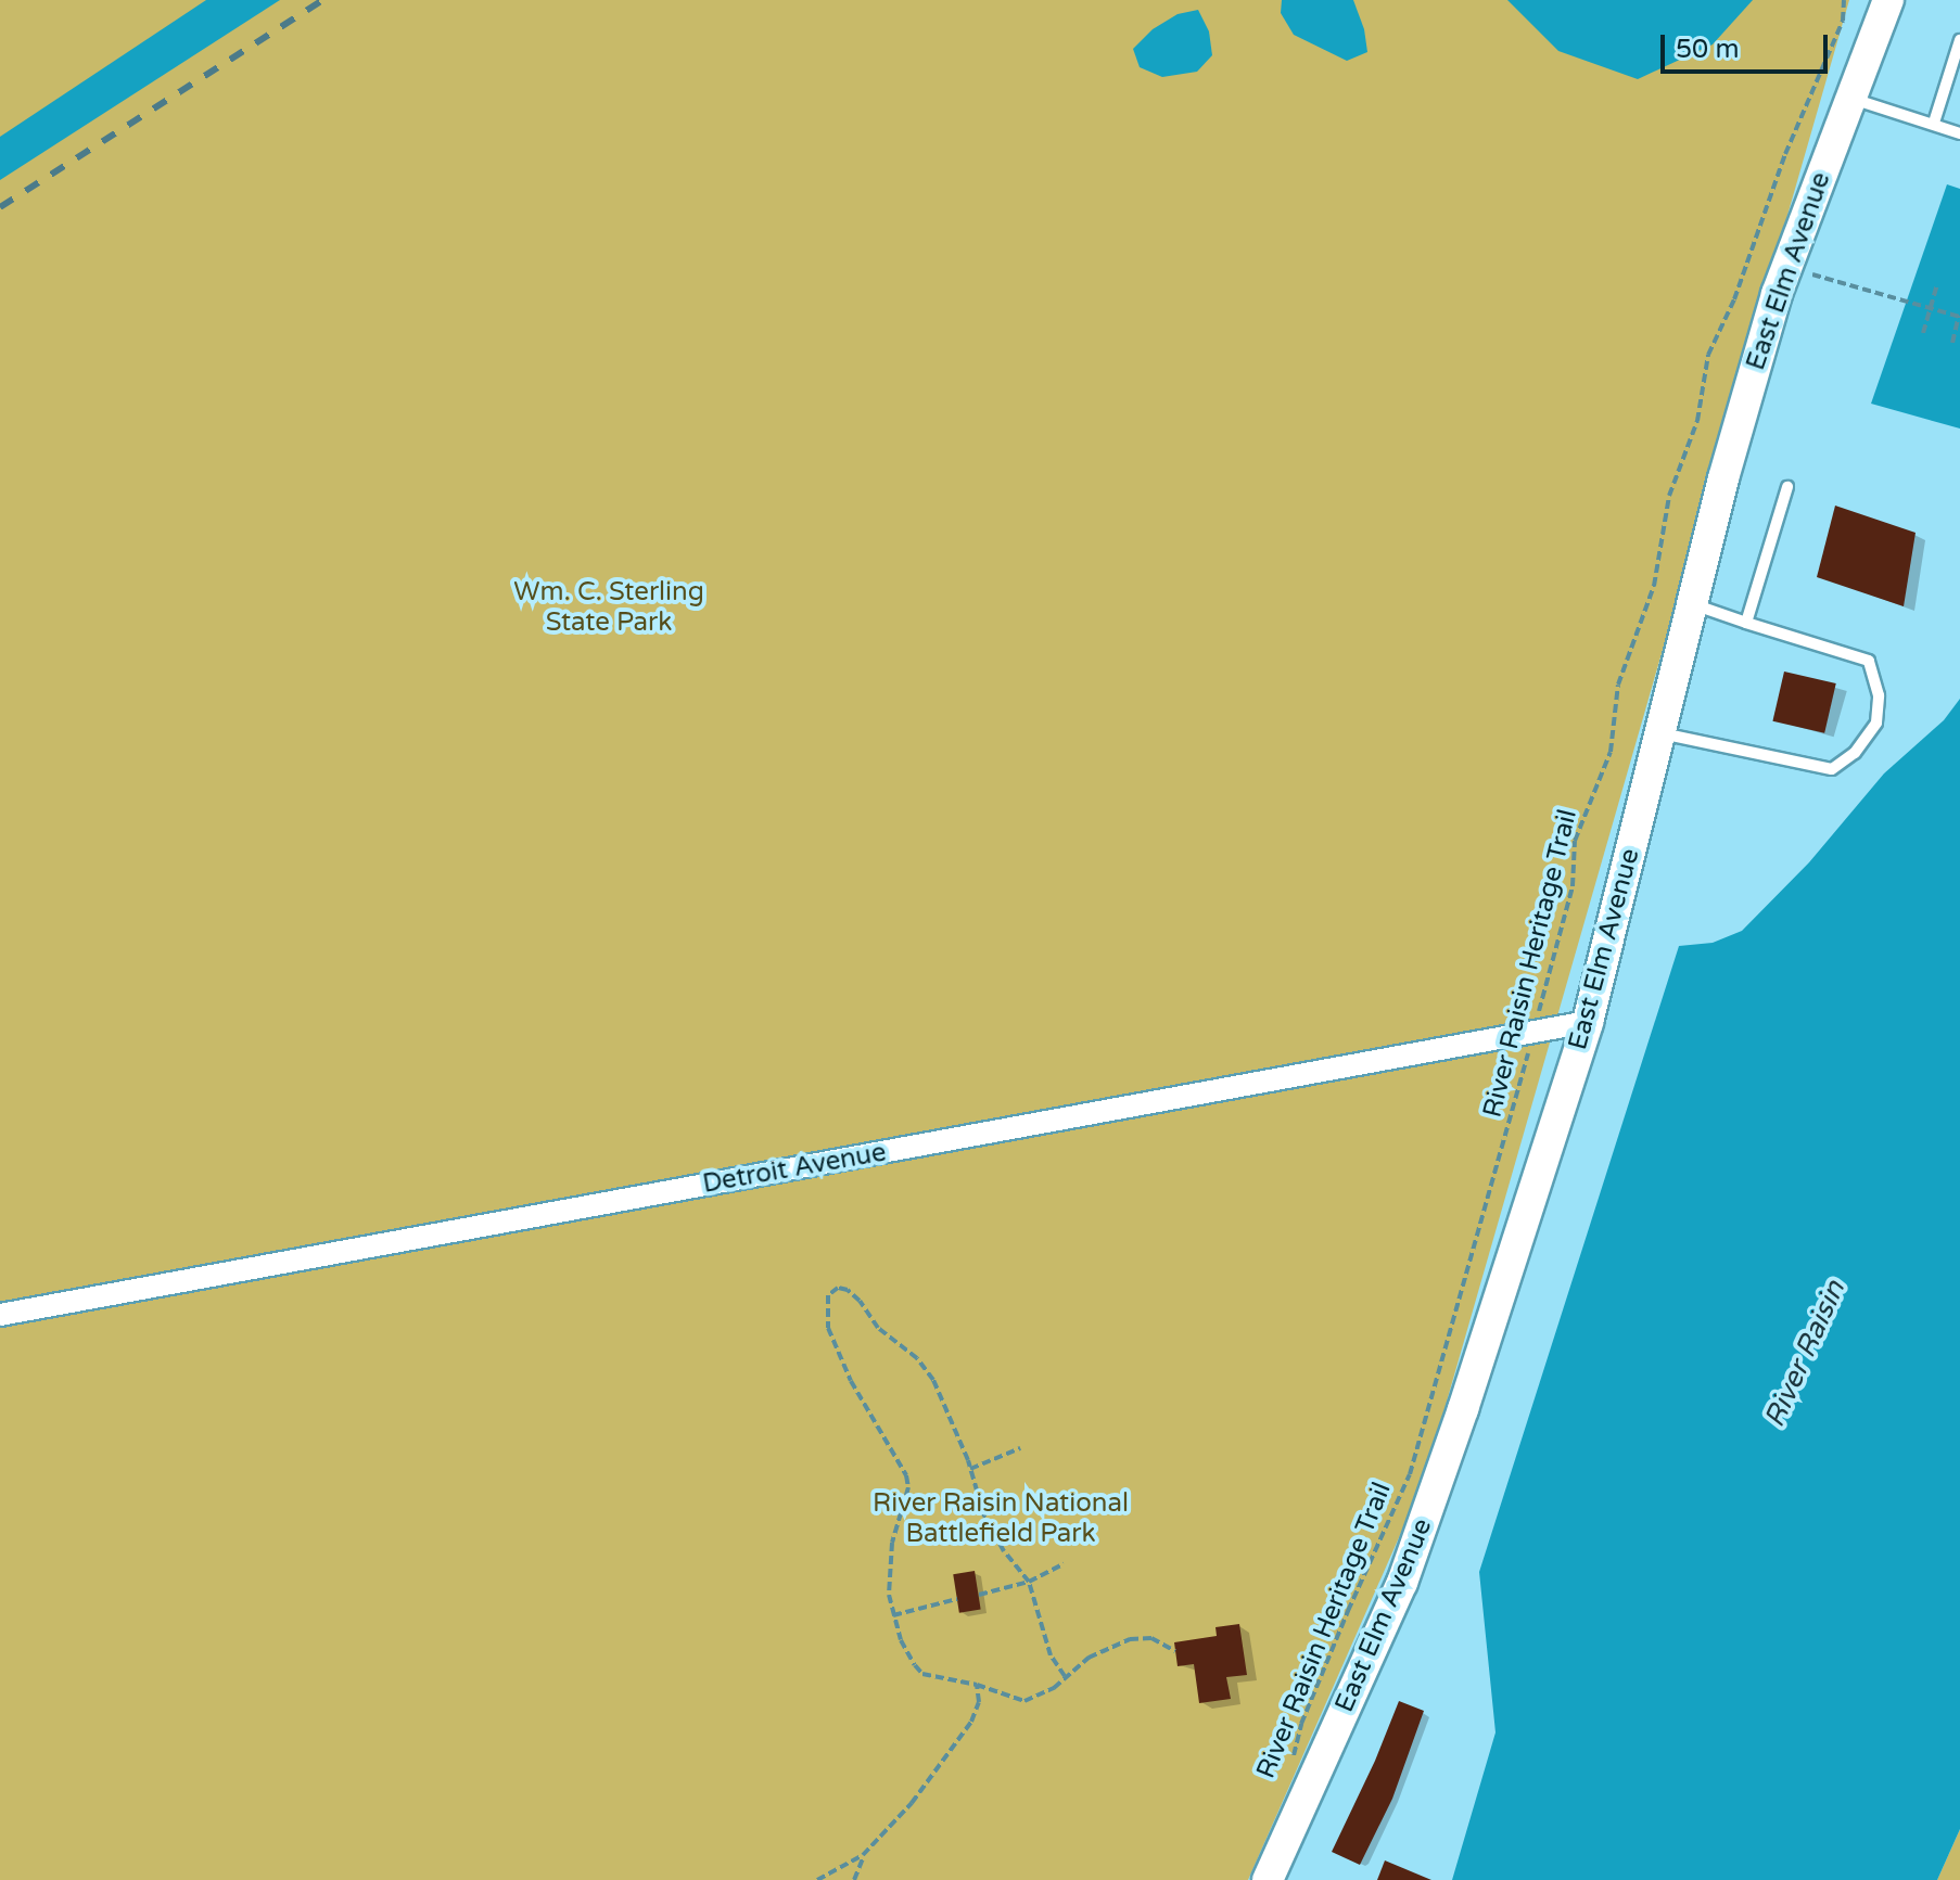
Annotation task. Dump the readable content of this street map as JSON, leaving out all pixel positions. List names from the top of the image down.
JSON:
{
  "streets": {
    "main road": ["East Elm Avenue"],
    "street": ["Detroit Avenue"],
    "path": ["River Raisin Heritage Trail"]
  },
  "crossings": [
    ["East Elm Avenue", "Detroit Avenue"],
    ["River Raisin Heritage Trail", "Detroit Avenue"]
  ],
  "water": ["River Raisin"],
  "parks": ["Wm. C. Sterling State Park", "River Raisin National Battlefield Park"],
  "scale_bar": "50 m"
}
